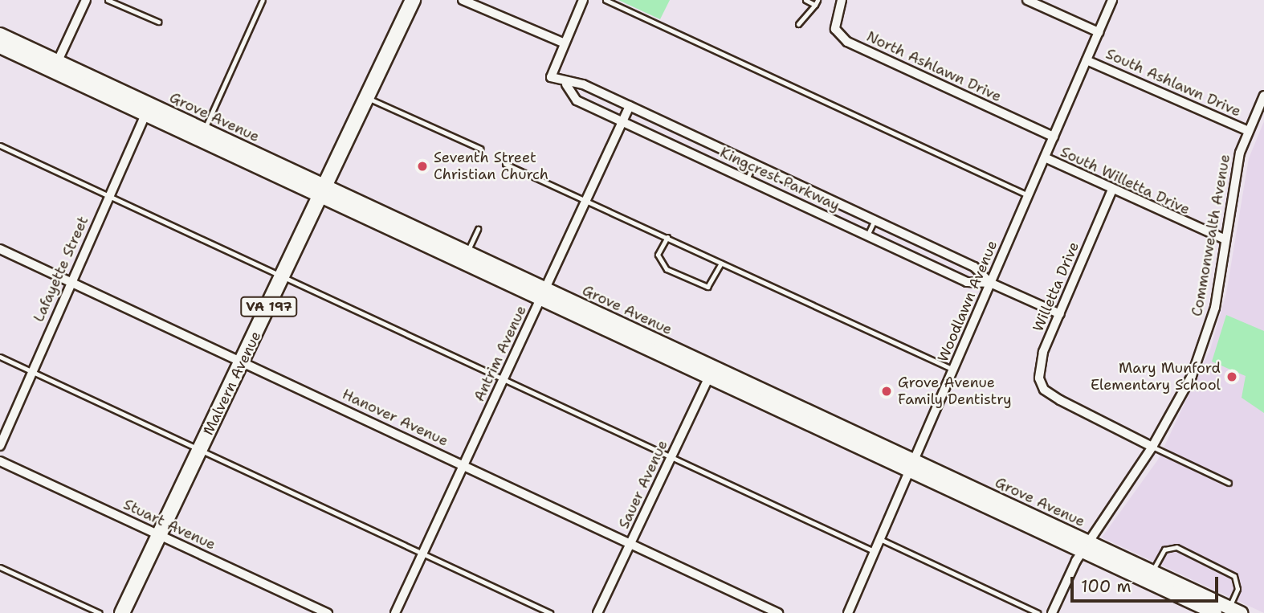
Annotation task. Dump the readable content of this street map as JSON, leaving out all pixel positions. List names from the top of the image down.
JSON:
{
  "streets": {
    "main road": ["VA 197", "Malvern Avenue"],
    "street": [
      "North Ashlawn Drive",
      "South Ashlawn Drive",
      "Grove Avenue",
      "Kingcrest Parkway",
      "South Willetta Drive",
      "Commonwealth Avenue",
      "Lafayette Street",
      "Willetta Drive",
      "Woodlawn Avenue",
      "Antrim Avenue",
      "Hanover Avenue",
      "Sauer Avenue",
      "Stuart Avenue"
    ]
  },
  "crossings": [
    ["North Ashlawn Drive", "Woodlawn Avenue"],
    ["South Ashlawn Drive", "Commonwealth Avenue"],
    ["South Ashlawn Drive", "Woodlawn Avenue"],
    ["Grove Avenue", "Commonwealth Avenue"],
    ["Grove Avenue", "Lafayette Street"],
    ["Grove Avenue", "Woodlawn Avenue"],
    ["Grove Avenue", "Antrim Avenue"],
    ["Grove Avenue", "Malvern Avenue"],
    ["Grove Avenue", "Sauer Avenue"],
    ["Kingcrest Parkway", "Willetta Drive"],
    ["Kingcrest Parkway", "Woodlawn Avenue"],
    ["Kingcrest Parkway", "Antrim Avenue"],
    ["South Willetta Drive", "Commonwealth Avenue"],
    ["South Willetta Drive", "Willetta Drive"],
    ["South Willetta Drive", "Woodlawn Avenue"],
    ["Commonwealth Avenue", "Willetta Drive"],
    ["Lafayette Street", "Hanover Avenue"],
    ["Antrim Avenue", "Hanover Avenue"],
    ["Malvern Avenue", "Hanover Avenue"],
    ["Malvern Avenue", "Stuart Avenue"],
    ["Hanover Avenue", "Sauer Avenue"]
  ],
  "places": ["Seventh Street Christian Church", "Mary Munford Elementary School", "Grove Avenue Family Dentistry"],
  "scale_bar": "100 m"
}
